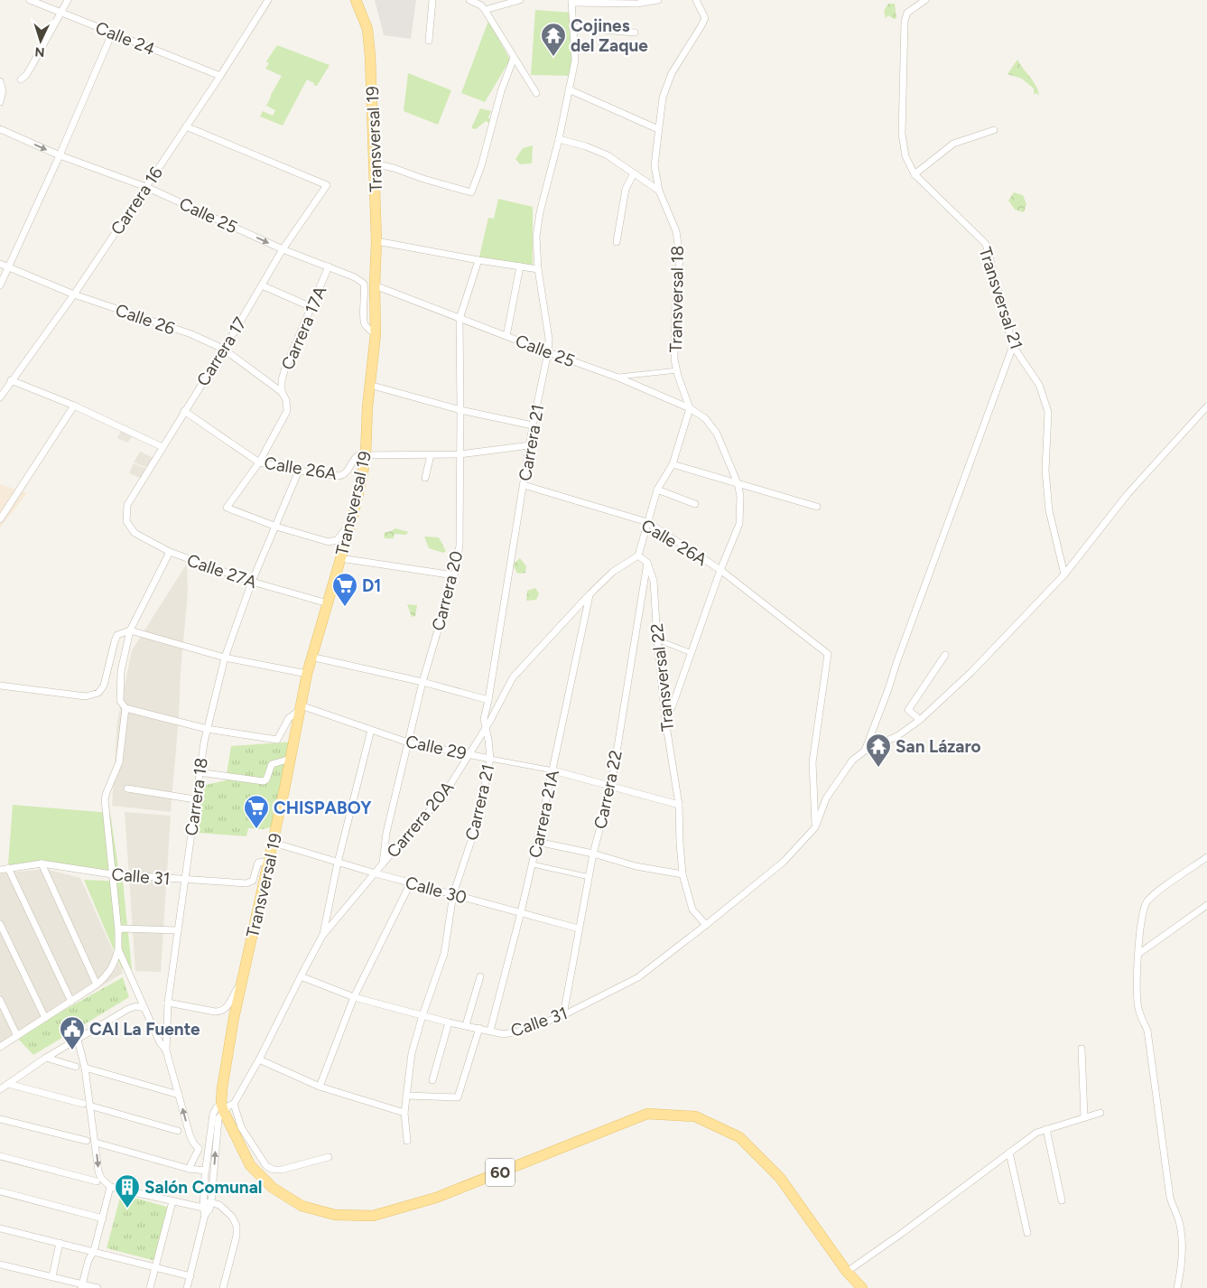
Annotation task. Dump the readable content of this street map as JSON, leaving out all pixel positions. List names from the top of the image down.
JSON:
{
  "streets": {
    "main road": ["Transversal 19", "60"],
    "street": [
      "Calle 24",
      "Carrera 16",
      "Calle 25",
      "Transversal 21",
      "Transversal 18",
      "Calle 26",
      "Carrera 17A",
      "Carrera 17",
      "Carrera 21",
      "Calle 26A",
      "Calle 27A",
      "Carrera 20",
      "Transversal 22",
      "Calle 29",
      "Carrera 22",
      "Carrera 18",
      "Carrera 21A",
      "Carrera 20A",
      "Calle 31",
      "Calle 30"
    ]
  },
  "crossings": [
    ["Calle 24", "Carrera 16"],
    ["Transversal 19", "Calle 25"],
    ["Transversal 19", "Calle 26A"],
    ["Transversal 19", "Calle 27A"],
    ["Transversal 19", "Calle 29"],
    ["Transversal 19", "Carrera 20A"],
    ["Transversal 19", "Calle 31"],
    ["Transversal 19", "Calle 30"],
    ["Transversal 19", "60"],
    ["Carrera 16", "Calle 25"],
    ["Carrera 16", "Calle 26"],
    ["Carrera 16", "Carrera 17"],
    ["Calle 25", "Transversal 18"],
    ["Calle 25", "Carrera 17A"],
    ["Calle 25", "Carrera 17"],
    ["Calle 25", "Carrera 21"],
    ["Calle 25", "Calle 26A"],
    ["Calle 25", "Carrera 20"],
    ["Calle 25", "Transversal 22"],
    ["Calle 26", "Carrera 17A"],
    ["Calle 26", "Carrera 17"],
    ["Carrera 17A", "Calle 26A"],
    ["Carrera 17A", "Carrera 18"],
    ["Carrera 17", "Calle 26A"],
    ["Carrera 17", "Calle 27A"],
    ["Carrera 21", "Calle 26A"],
    ["Carrera 21", "Calle 29"],
    ["Carrera 21", "Carrera 20A"],
    ["Carrera 21", "Calle 31"],
    ["Carrera 21", "Calle 30"],
    ["Calle 26A", "Carrera 18"],
    ["Calle 26A", "Calle 31"],
    ["Calle 27A", "Carrera 18"],
    ["Carrera 20", "Calle 29"],
    ["Carrera 20", "Carrera 20A"],
    ["Transversal 22", "Calle 29"],
    ["Transversal 22", "Carrera 22"],
    ["Transversal 22", "Calle 31"],
    ["Calle 29", "Carrera 22"],
    ["Calle 29", "Carrera 21A"],
    ["Calle 29", "Carrera 20A"],
    ["Carrera 22", "Calle 31"],
    ["Carrera 22", "Calle 30"],
    ["Carrera 18", "Calle 31"],
    ["Carrera 21A", "Carrera 20A"],
    ["Carrera 21A", "Calle 31"],
    ["Carrera 21A", "Calle 30"],
    ["Carrera 20A", "Calle 31"],
    ["Carrera 20A", "Calle 30"],
    ["Carrera 20A", "60"]
  ],
  "places": {
    "temple": ["Cojines del Zaque", "San Lázaro"],
    "supermarket": ["D1", "CHISPABOY"],
    "public building": ["CAI La Fuente"],
    "building": ["Salón Comunal"]
  },
  "north": "bottom"
}
